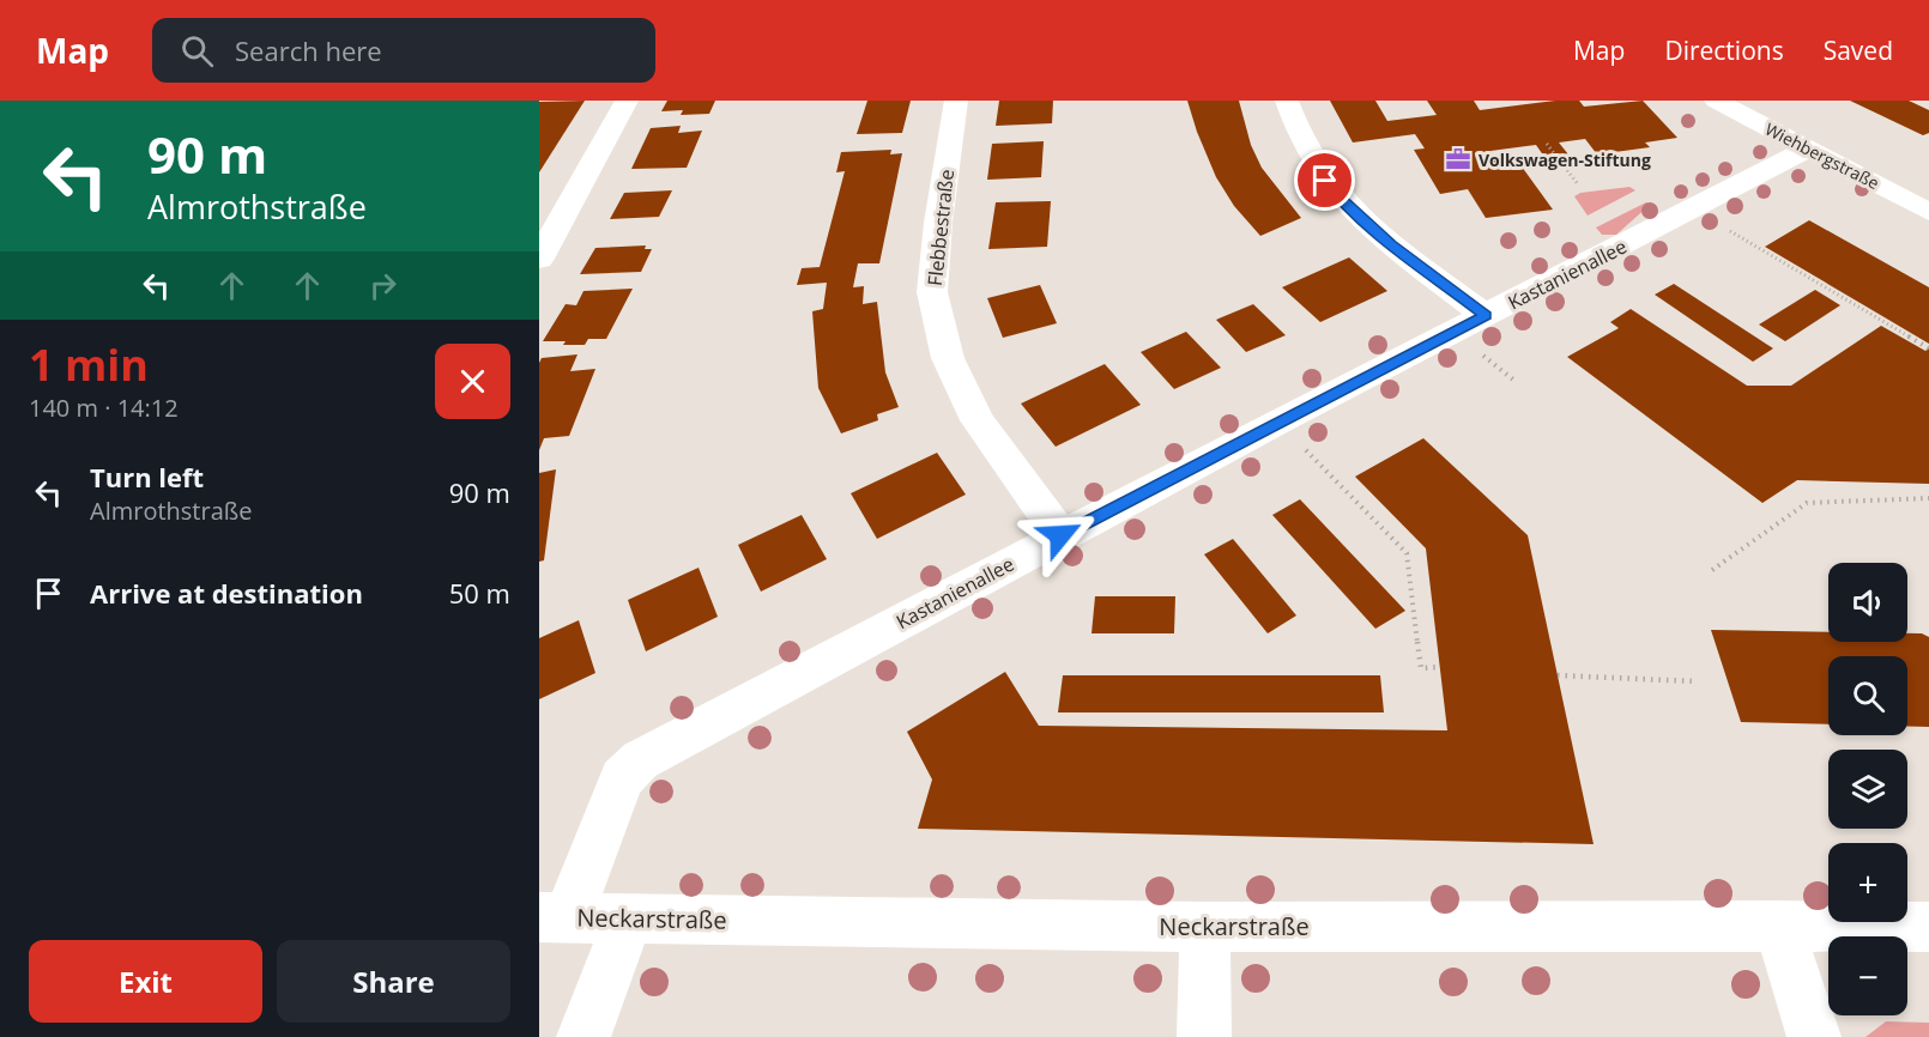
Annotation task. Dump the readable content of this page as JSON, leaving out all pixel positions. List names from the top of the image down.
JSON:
{
  "streets": {
    "street": [
      "Wiehbergstraße",
      "Flebbestraße",
      "Kastanienallee",
      "Neckarstraße"
    ]
  },
  "crossings": [
    ["Wiehbergstraße", "Kastanienallee"],
    ["Flebbestraße", "Kastanienallee"],
    ["Kastanienallee", "Neckarstraße"]
  ],
  "places": {
    "office": ["Volkswagen-Stiftung"]
  },
  "page": {
    "header": "Map",
    "search": "Search here",
    "nav": ["Map", "Directions", "Saved"],
    "turn": ["90 m", "Almrothstraße"],
    "heading": ["1 min", "140 m · 14:12"],
    "list": [
      {
        "name": "Turn left",
        "note": "Almrothstraße",
        "value": "90 m"
      },
      {
        "name": "Arrive at destination",
        "value": "50 m"
      }
    ],
    "map_buttons": ["+", "−"],
    "buttons": ["Exit", "Share"]
  }
}
